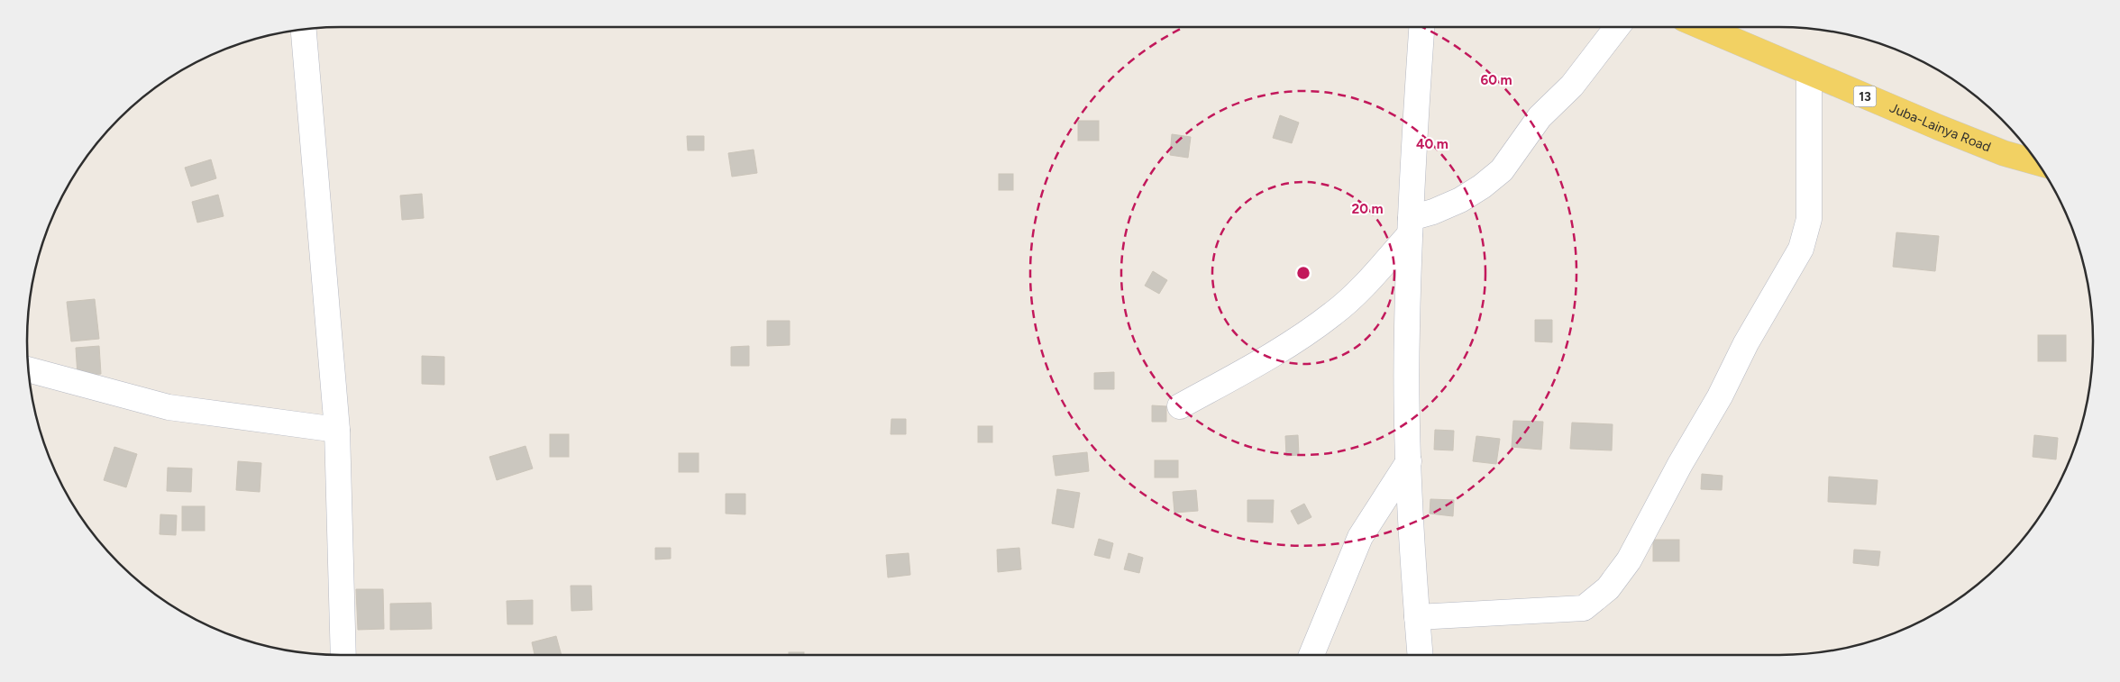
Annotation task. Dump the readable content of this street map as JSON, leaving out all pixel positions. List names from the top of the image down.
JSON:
{
  "streets": {
    "main road": ["13", "Juba-Lainya Road"]
  },
  "rings": ["60 m", "40 m", "20 m"]
}
